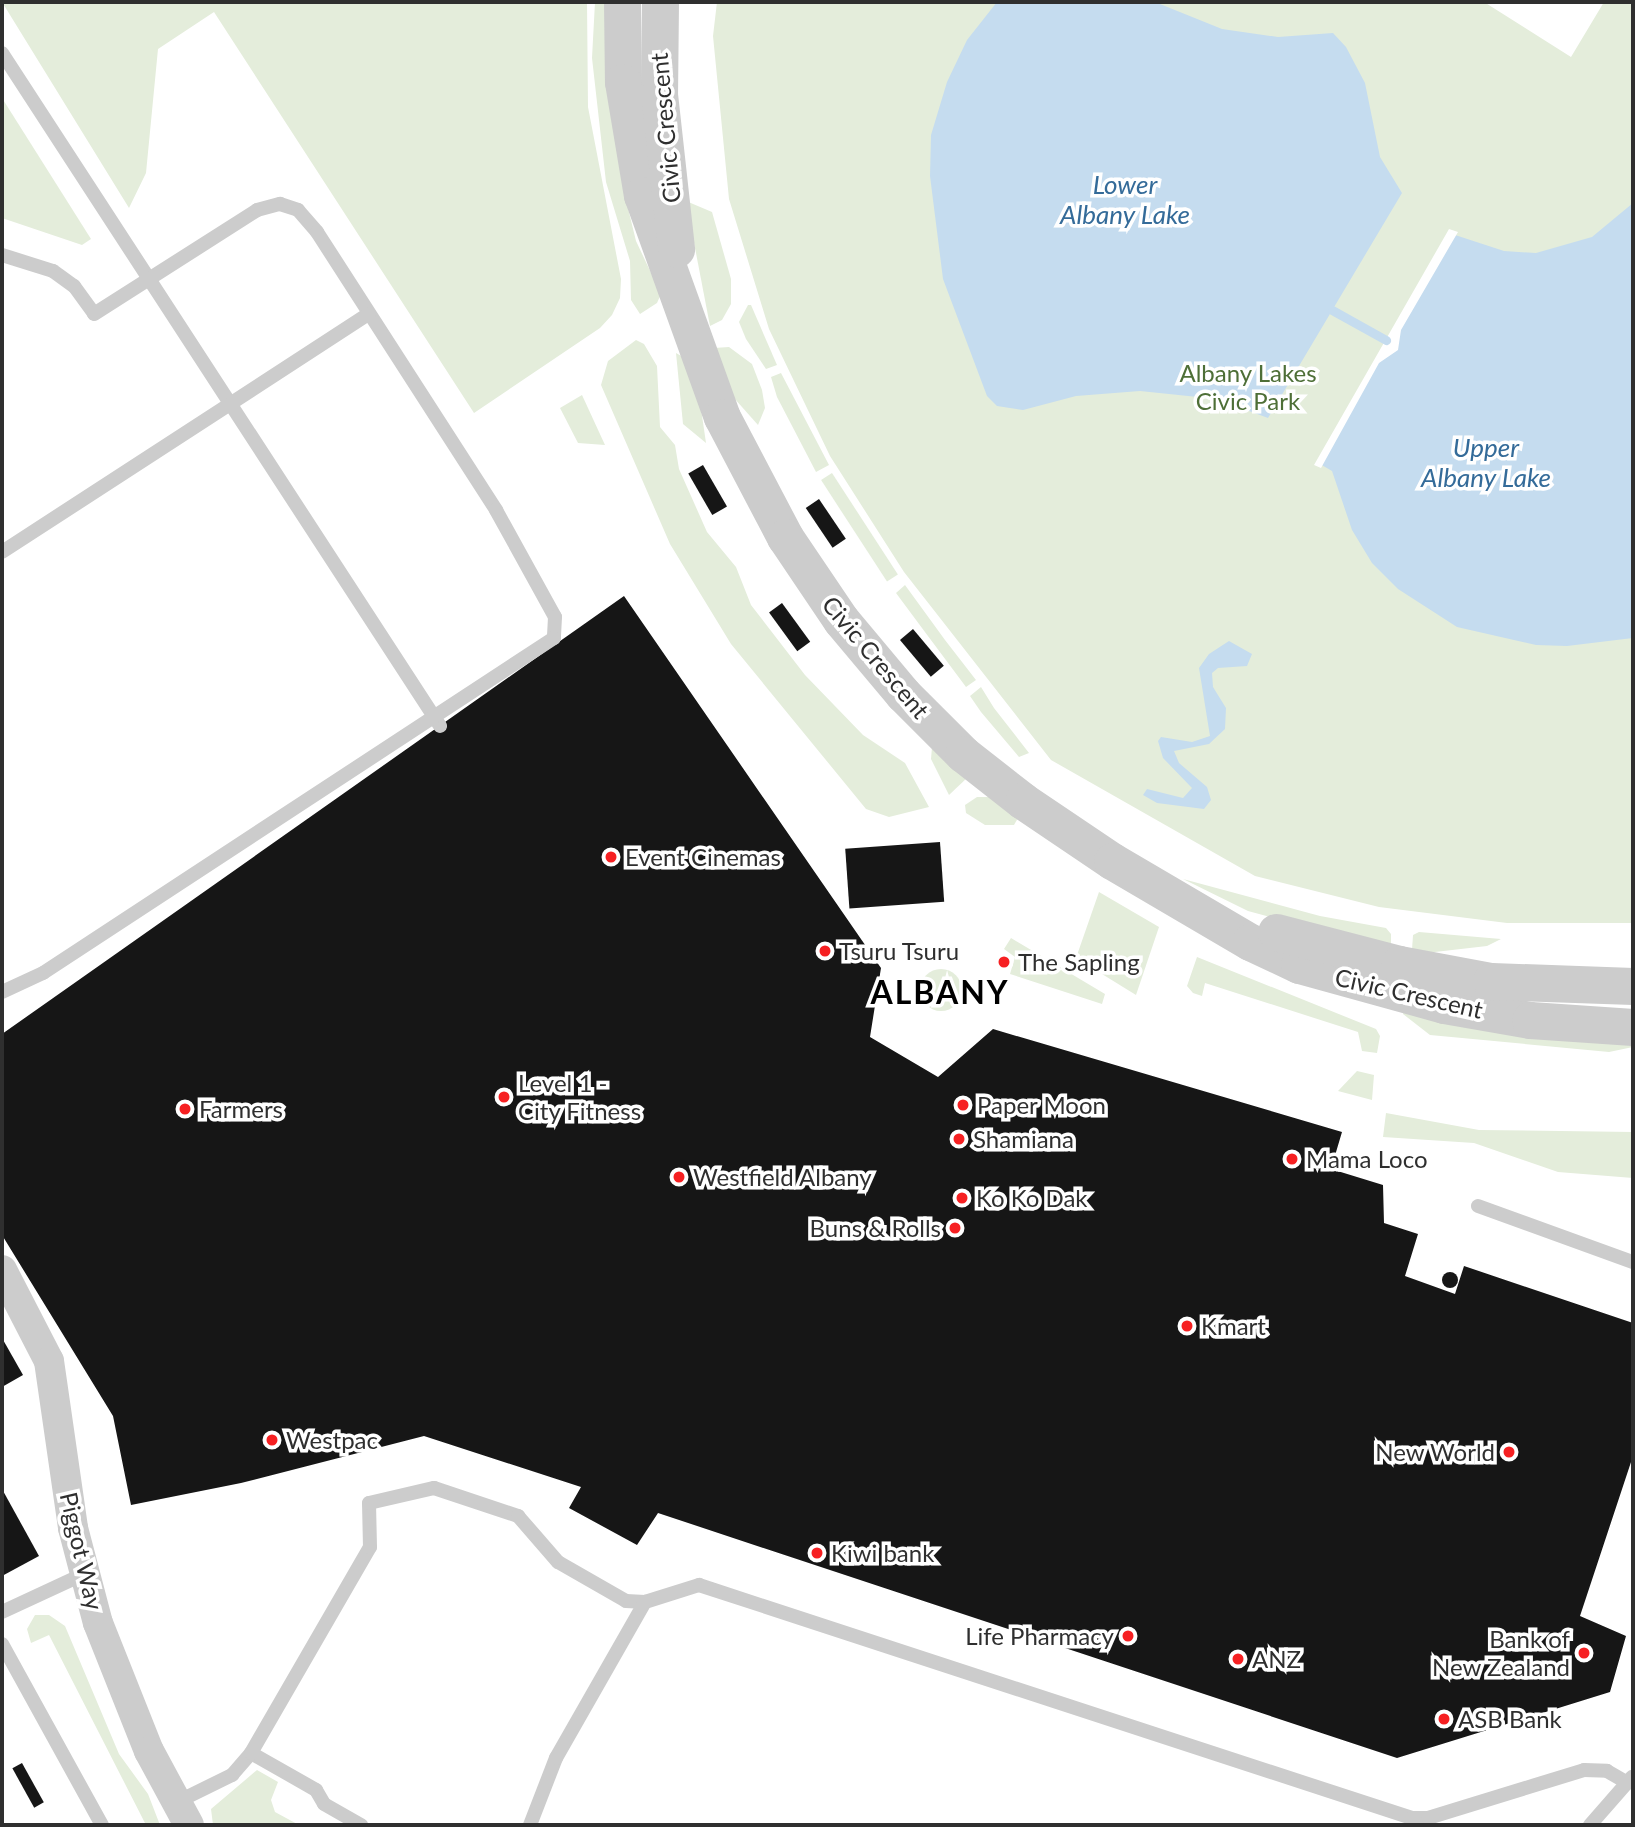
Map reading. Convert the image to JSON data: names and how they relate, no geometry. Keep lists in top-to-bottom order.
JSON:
{
  "streets": {
    "street": ["Civic Crescent", "Piggot Way"]
  },
  "districts": ["ALBANY"],
  "water": ["Lower Albany Lake", "Upper Albany Lake"],
  "parks": ["Albany Lakes Civic Park"],
  "places": [
    "Event Cinemas",
    "Tsuru Tsuru",
    "The Sapling",
    "Level 1 - City Fitness",
    "Paper Moon",
    "Farmers",
    "Shamiana",
    "Mama Loco",
    "Westfield Albany",
    "Ko Ko Dak",
    "Buns & Rolls",
    "Kmart",
    "Westpac",
    "New World",
    "Kiwi bank",
    "Life Pharmacy",
    "Bank of New Zealand",
    "ANZ",
    "ASB Bank"
  ]
}
